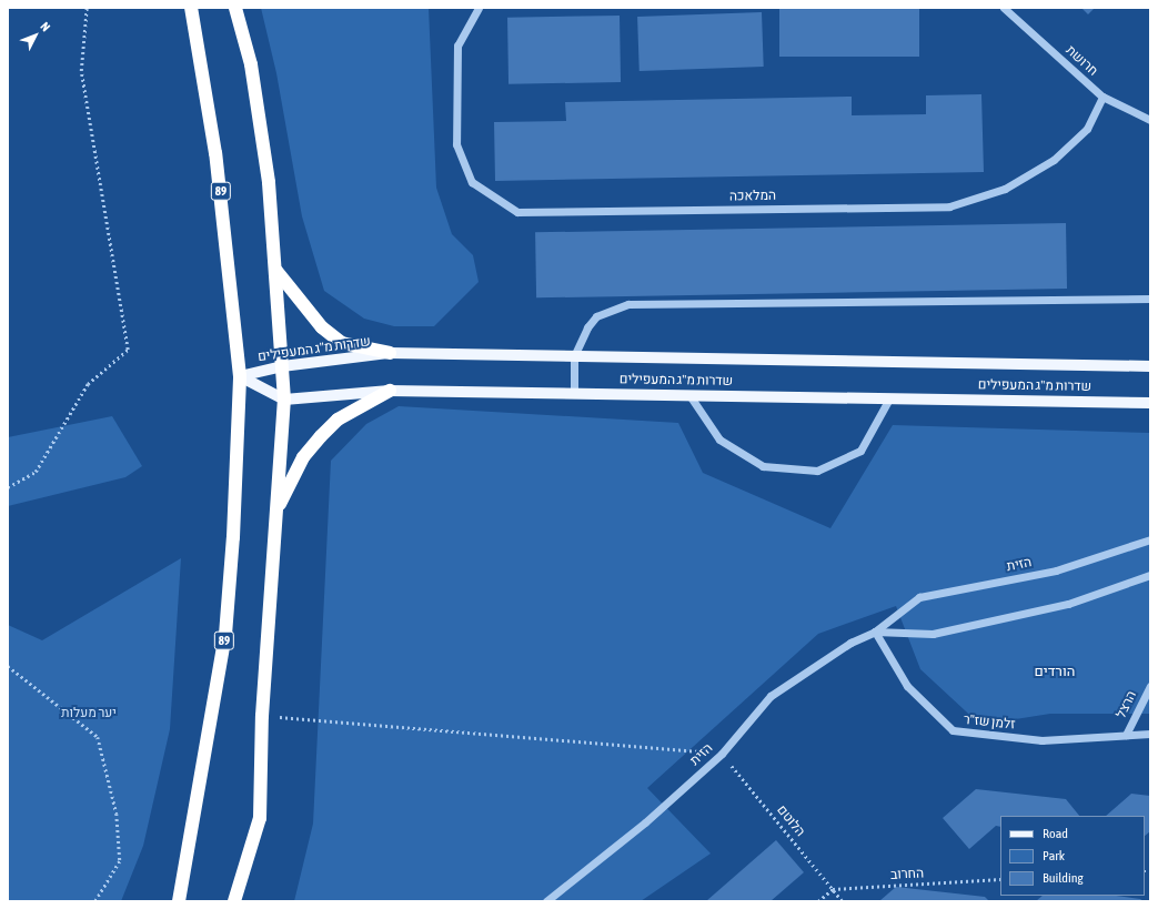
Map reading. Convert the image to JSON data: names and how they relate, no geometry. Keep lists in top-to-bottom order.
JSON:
{
  "streets": {
    "highway": ["89"],
    "main road": ["שדרות מ\"ג המעפילים"],
    "street": [
      "חרושת",
      "המלאכה",
      "הזית",
      "הרצל",
      "זלמן שז\"ר"
    ],
    "path": ["הלוטם", "החרוב"]
  },
  "crossings": [
    ["חרושת", "המלאכה"],
    ["89", "שדרות מ\"ג המעפילים"],
    ["הזית", "זלמן שז\"ר"],
    ["הזית", "הלוטם"],
    ["הרצל", "זלמן שז\"ר"],
    ["הלוטם", "החרוב"]
  ],
  "districts": ["הורדים"],
  "parks": ["יער מעלות"],
  "legend": ["Road", "Park", "Building"],
  "north": "top right"
}
